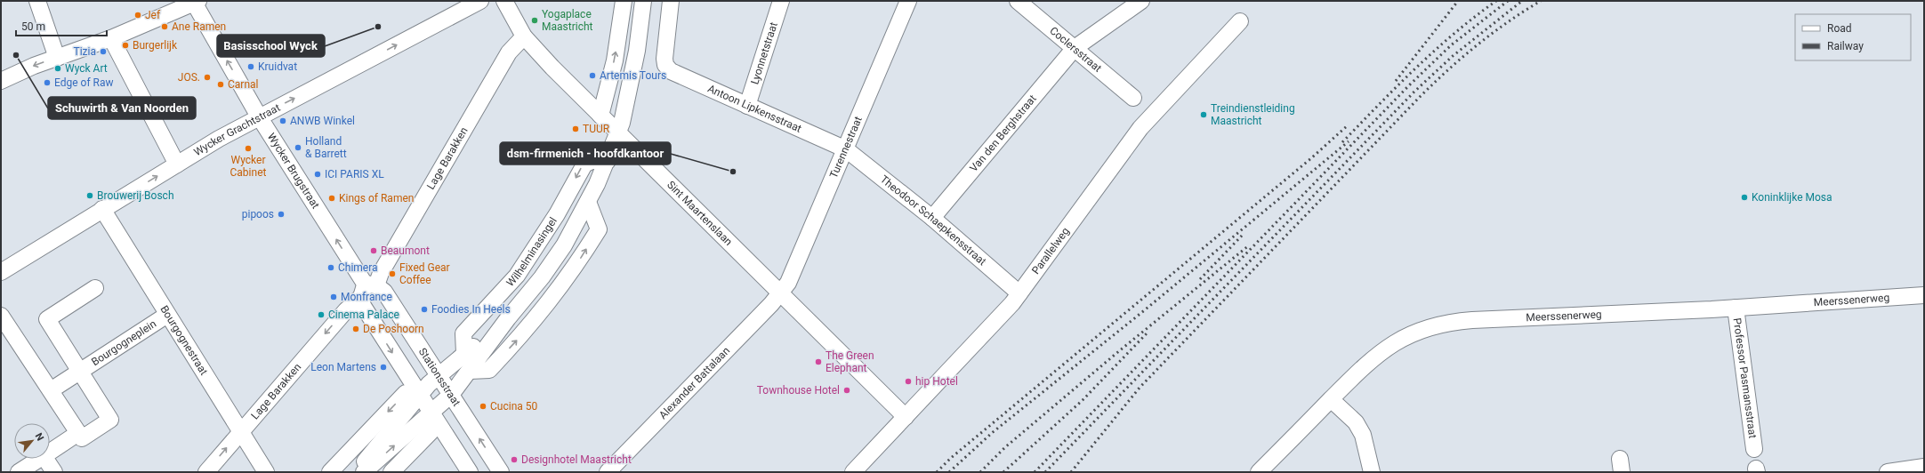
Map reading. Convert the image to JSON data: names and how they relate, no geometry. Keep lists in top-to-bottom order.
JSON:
{
  "streets": {
    "street": [
      "Coclersstraat",
      "Lyonnetstraat",
      "Antoon Lipkensstraat",
      "Wycker Grachtstraat",
      "Van den Berghstraat",
      "Turennestraat",
      "Lage Barakken",
      "Wycker Brugstraat",
      "Sint Maartenslaan",
      "Theodoor Schaepkensstraat",
      "Parallelweg",
      "Wilhelminasingel",
      "Meerssenerweg",
      "Bourgognestraat",
      "Bourgogneplein",
      "Stationsstraat",
      "Professor Pasmansstraat",
      "Alexander Battalaan"
    ]
  },
  "crossings": [
    ["Coclersstraat", "Van den Berghstraat"],
    ["Lyonnetstraat", "Antoon Lipkensstraat"],
    ["Antoon Lipkensstraat", "Turennestraat"],
    ["Antoon Lipkensstraat", "Theodoor Schaepkensstraat"],
    ["Wycker Grachtstraat", "Wycker Brugstraat"],
    ["Wycker Grachtstraat", "Bourgognestraat"],
    ["Van den Berghstraat", "Theodoor Schaepkensstraat"],
    ["Turennestraat", "Sint Maartenslaan"],
    ["Turennestraat", "Theodoor Schaepkensstraat"],
    ["Turennestraat", "Alexander Battalaan"],
    ["Lage Barakken", "Wycker Brugstraat"],
    ["Lage Barakken", "Sint Maartenslaan"],
    ["Lage Barakken", "Bourgognestraat"],
    ["Lage Barakken", "Stationsstraat"],
    ["Wycker Brugstraat", "Stationsstraat"],
    ["Sint Maartenslaan", "Parallelweg"],
    ["Sint Maartenslaan", "Wilhelminasingel"],
    ["Sint Maartenslaan", "Alexander Battalaan"],
    ["Theodoor Schaepkensstraat", "Parallelweg"],
    ["Wilhelminasingel", "Stationsstraat"],
    ["Meerssenerweg", "Professor Pasmansstraat"],
    ["Bourgognestraat", "Bourgogneplein"]
  ],
  "one_way": ["Wycker Grachtstraat"],
  "places": [
    "Jef",
    "Yogaplace Maastricht",
    "Ane Ramen",
    "Basisschool Wyck",
    "Burgerlijk",
    "Tizia",
    "Schuwirth & Van Noorden",
    "Kruidvat",
    "Wyck Art",
    "Artemis Tours",
    "JOS.",
    "Edge of Raw",
    "Carnal",
    "Treindienstleiding Maastricht",
    "ANWB Winkel",
    "TUUR",
    "Holland & Barrett",
    "Wycker Cabinet",
    "dsm-firmenich - hoofdkantoor",
    "ICI PARIS XL",
    "Brouwerij Bosch",
    "Koninklijke Mosa",
    "Kings of Ramen",
    "pipoos",
    "Beaumont",
    "Chimera",
    "Fixed Gear Coffee",
    "Monfrance",
    "Foodies In Heels",
    "Cinema Palace",
    "De Poshoorn",
    "The Green Elephant",
    "Leon Martens",
    "hip Hotel",
    "Townhouse Hotel",
    "Cucina 50",
    "Designhotel Maastricht"
  ],
  "legend": ["Road", "Railway"],
  "scale_bar": "50 m",
  "north": "top right"
}
